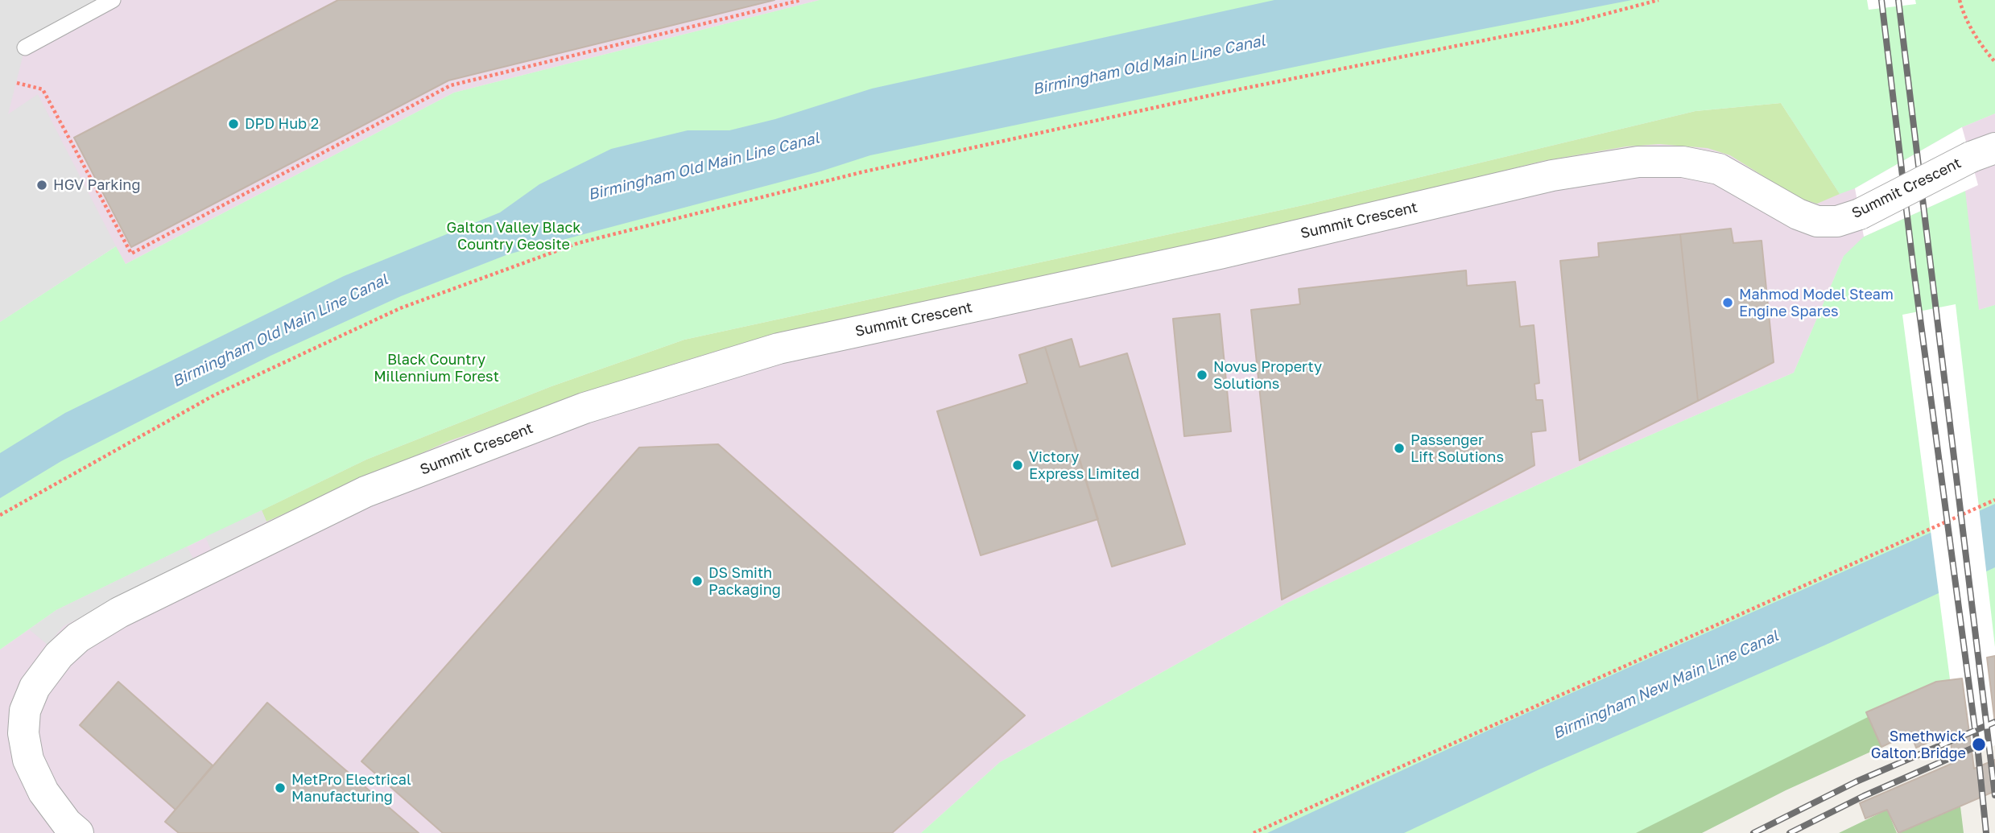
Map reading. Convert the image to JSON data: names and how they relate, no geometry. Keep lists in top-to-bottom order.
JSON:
{
  "streets": {
    "street": ["Summit Crescent"]
  },
  "water": ["Birmingham Old Main Line Canal", "Birmingham New Main Line Canal"],
  "parks": ["Galton Valley Black Country Geosite", "Black Country Millennium Forest"],
  "places": [
    "DPD Hub 2",
    "HGV Parking",
    "Mahmod Model Steam Engine Spares",
    "Novus Property Solutions",
    "Passenger Lift Solutions",
    "Victory Express Limited",
    "DS Smith Packaging",
    "Smethwick Galton Bridge",
    "MetPro Electrical Manufacturing"
  ]
}
